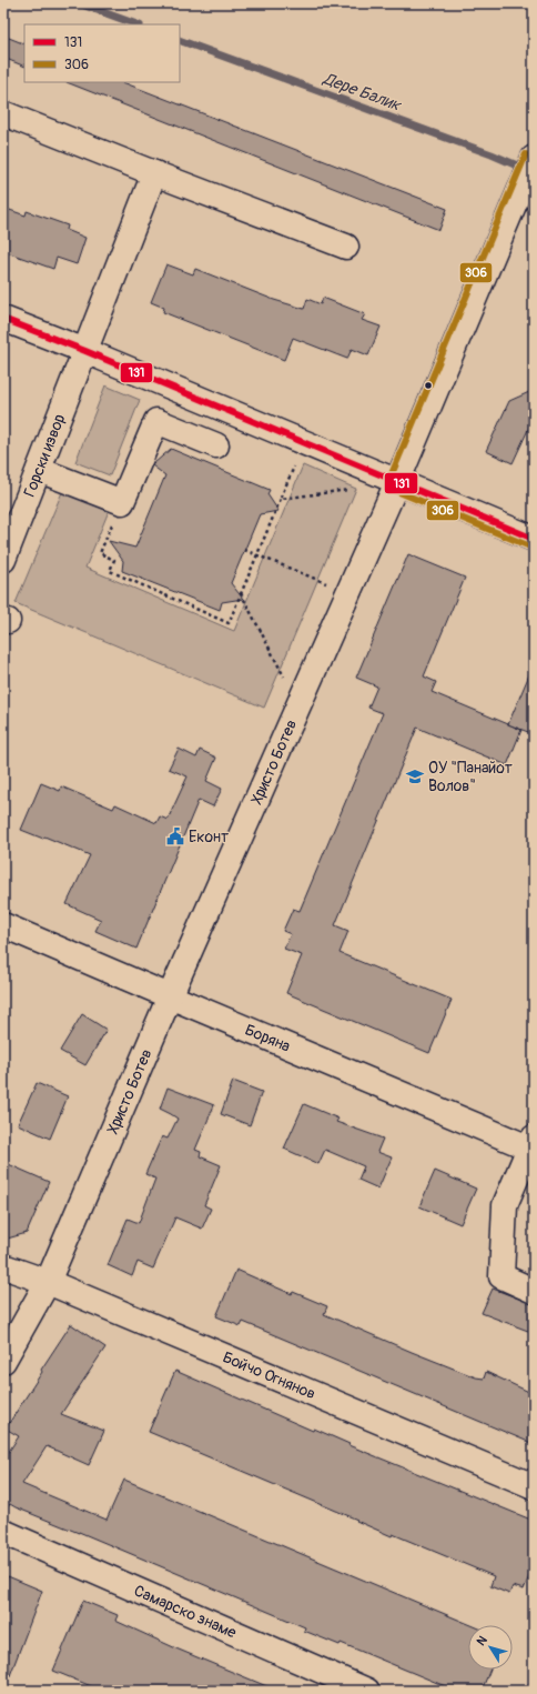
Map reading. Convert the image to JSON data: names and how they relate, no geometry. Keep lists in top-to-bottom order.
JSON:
{
  "streets": {
    "street": [
      "Горски извор",
      "Христо Ботев",
      "Боряна",
      "Бойчо Огнянов",
      "Самарско знаме"
    ]
  },
  "crossings": [
    ["Христо Ботев", "Боряна"],
    ["Христо Ботев", "Бойчо Огнянов"]
  ],
  "water": ["Дере Балик"],
  "places": {
    "school or university": ["ОУ \"Панайот Волов\""],
    "public building": ["Еконт"]
  },
  "lines": ["transit line 306", "transit line 131"],
  "legend": ["131", "306"],
  "north": "top left"
}
